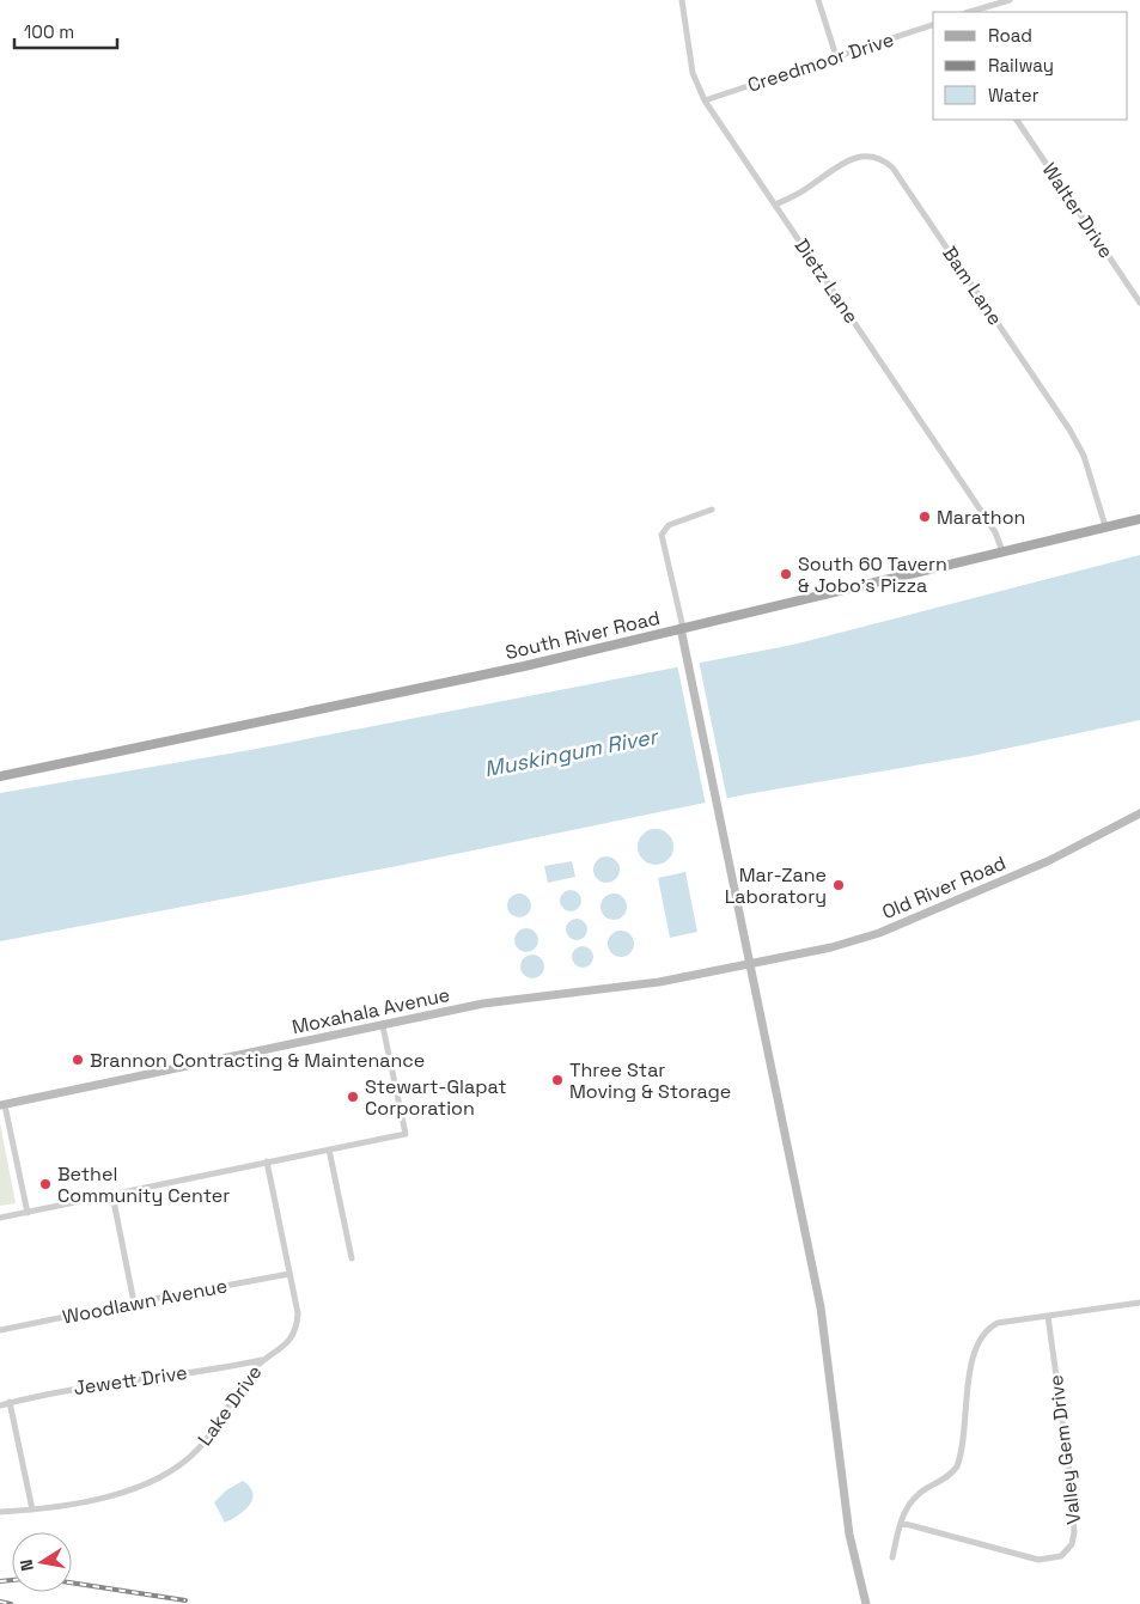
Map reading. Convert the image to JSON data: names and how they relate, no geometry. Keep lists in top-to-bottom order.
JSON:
{
  "streets": {
    "main road": ["South River Road", "Old River Road", "Moxahala Avenue"],
    "street": [
      "Creedmoor Drive",
      "Walter Drive",
      "Dietz Lane",
      "Bam Lane",
      "Woodlawn Avenue",
      "Jewett Drive",
      "Lake Drive",
      "Valley Gem Drive"
    ]
  },
  "crossings": [
    ["Creedmoor Drive", "Dietz Lane"],
    ["Dietz Lane", "Bam Lane"],
    ["Dietz Lane", "South River Road"],
    ["Bam Lane", "South River Road"],
    ["Old River Road", "Moxahala Avenue"],
    ["Woodlawn Avenue", "Lake Drive"],
    ["Jewett Drive", "Lake Drive"]
  ],
  "water": ["Muskingum River"],
  "places": [
    "Marathon",
    "South 60 Tavern & Jobo's Pizza",
    "Mar-Zane Laboratory",
    "Brannon Contracting & Maintenance",
    "Three Star Moving & Storage",
    "Stewart-Glapat Corporation",
    "Bethel Community Center"
  ],
  "legend": ["Road", "Railway", "Water"],
  "scale_bar": "100 m",
  "north": "left"
}
